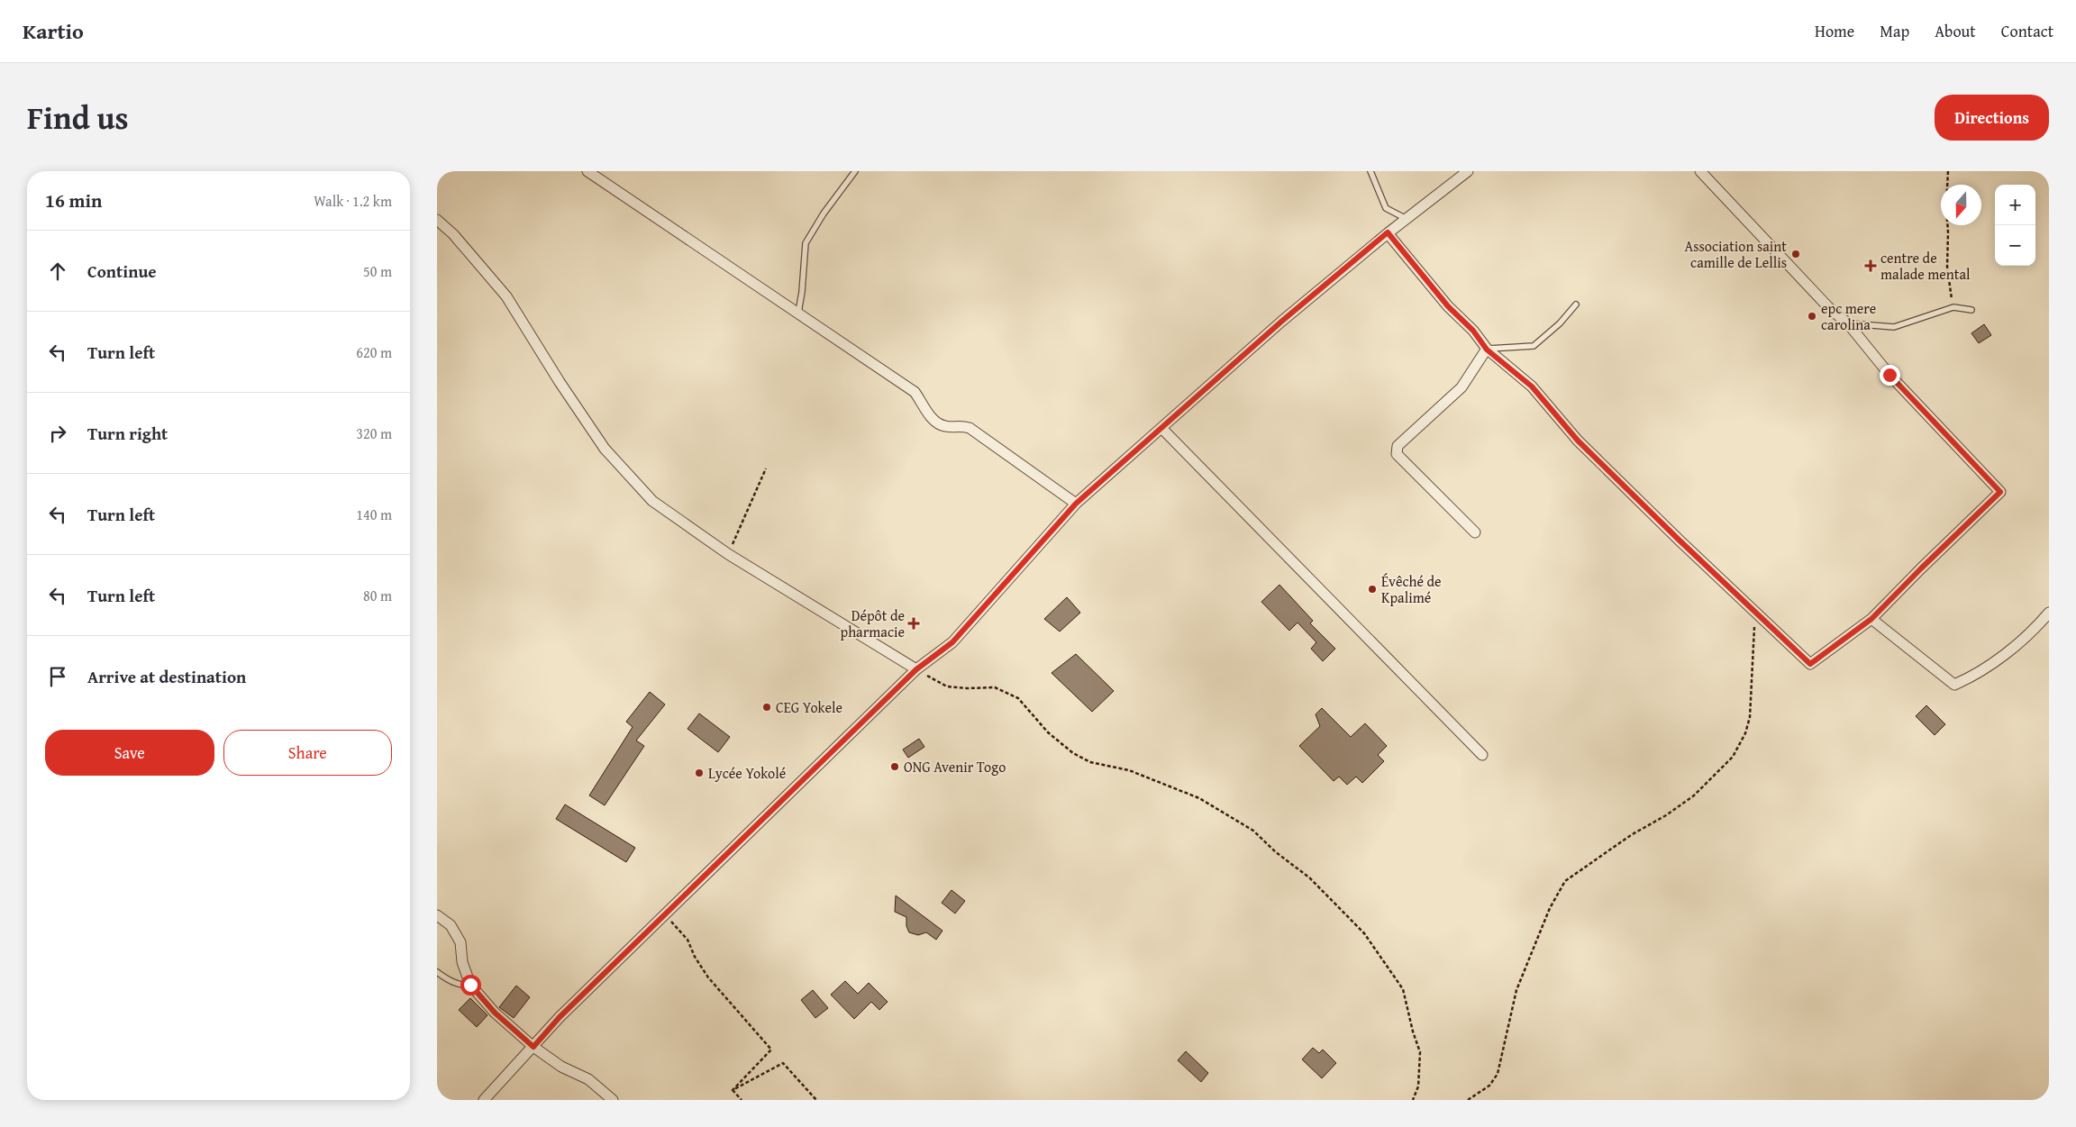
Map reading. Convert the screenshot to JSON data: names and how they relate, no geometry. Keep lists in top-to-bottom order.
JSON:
{
  "places": {
    "other": [
      "Association saint camille de Lellis",
      "epc mere carolina",
      "Évêché de Kpalimé",
      "CEG Yokele",
      "ONG Avenir Togo",
      "Lycée Yokolé"
    ],
    "health": ["centre de malade mental", "Dépôt de pharmacie"]
  },
  "north": "bottom",
  "page": {
    "header": "Kartio",
    "nav": [
      "Home",
      "Map",
      "About",
      "Contact"
    ],
    "title": "Find us",
    "buttons": [
      "Directions",
      ["Save", "Share"]
    ],
    "heading": ["16 min", "Walk · 1.2 km"],
    "map_buttons": ["+", "−"],
    "list": [
      ["Continue", "50 m"],
      ["Turn left", "620 m"],
      ["Turn right", "320 m"],
      ["Turn left", "140 m"],
      ["Turn left", "80 m"],
      "Arrive at destination"
    ]
  }
}
